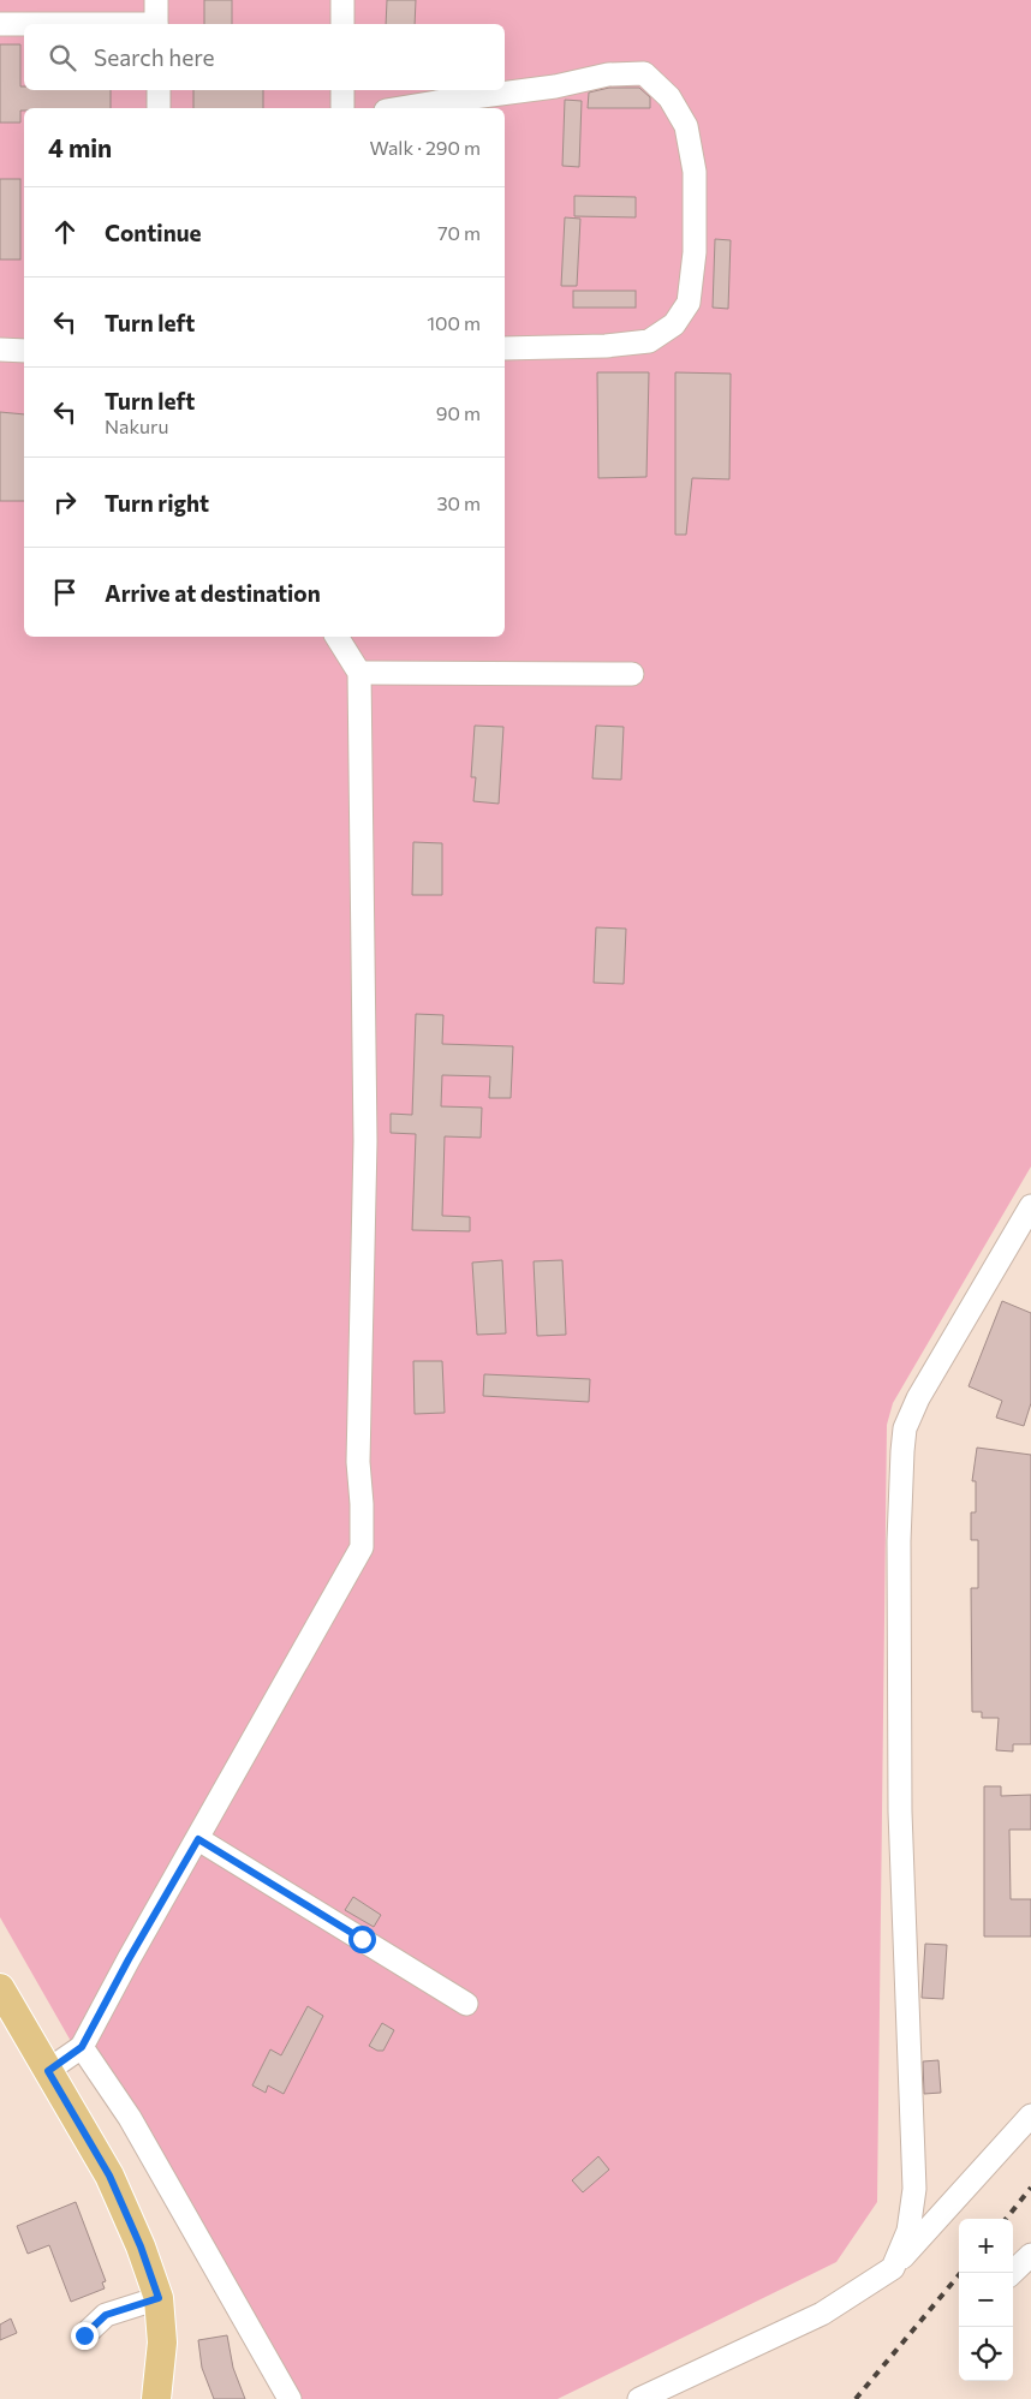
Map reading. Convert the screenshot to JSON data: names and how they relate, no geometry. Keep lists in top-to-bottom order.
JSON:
{
  "page": {
    "search": "Search here",
    "heading": ["4 min", "Walk · 290 m"],
    "list": [
      ["Continue", "70 m"],
      ["Turn left", "100 m"],
      ["Turn left", "Nakuru", "90 m"],
      ["Turn right", "30 m"],
      "Arrive at destination"
    ],
    "map_buttons": ["+", "−"]
  }
}
